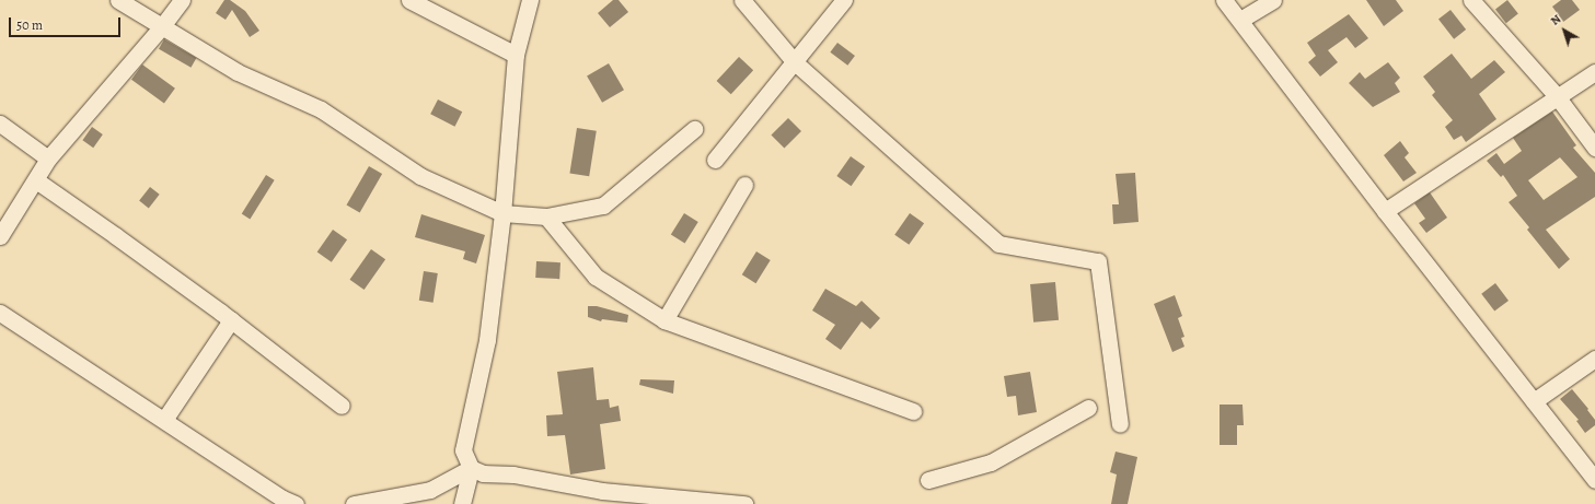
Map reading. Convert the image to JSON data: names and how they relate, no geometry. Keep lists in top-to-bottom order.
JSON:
{
  "scale_bar": "50 m",
  "north": "top left"
}
